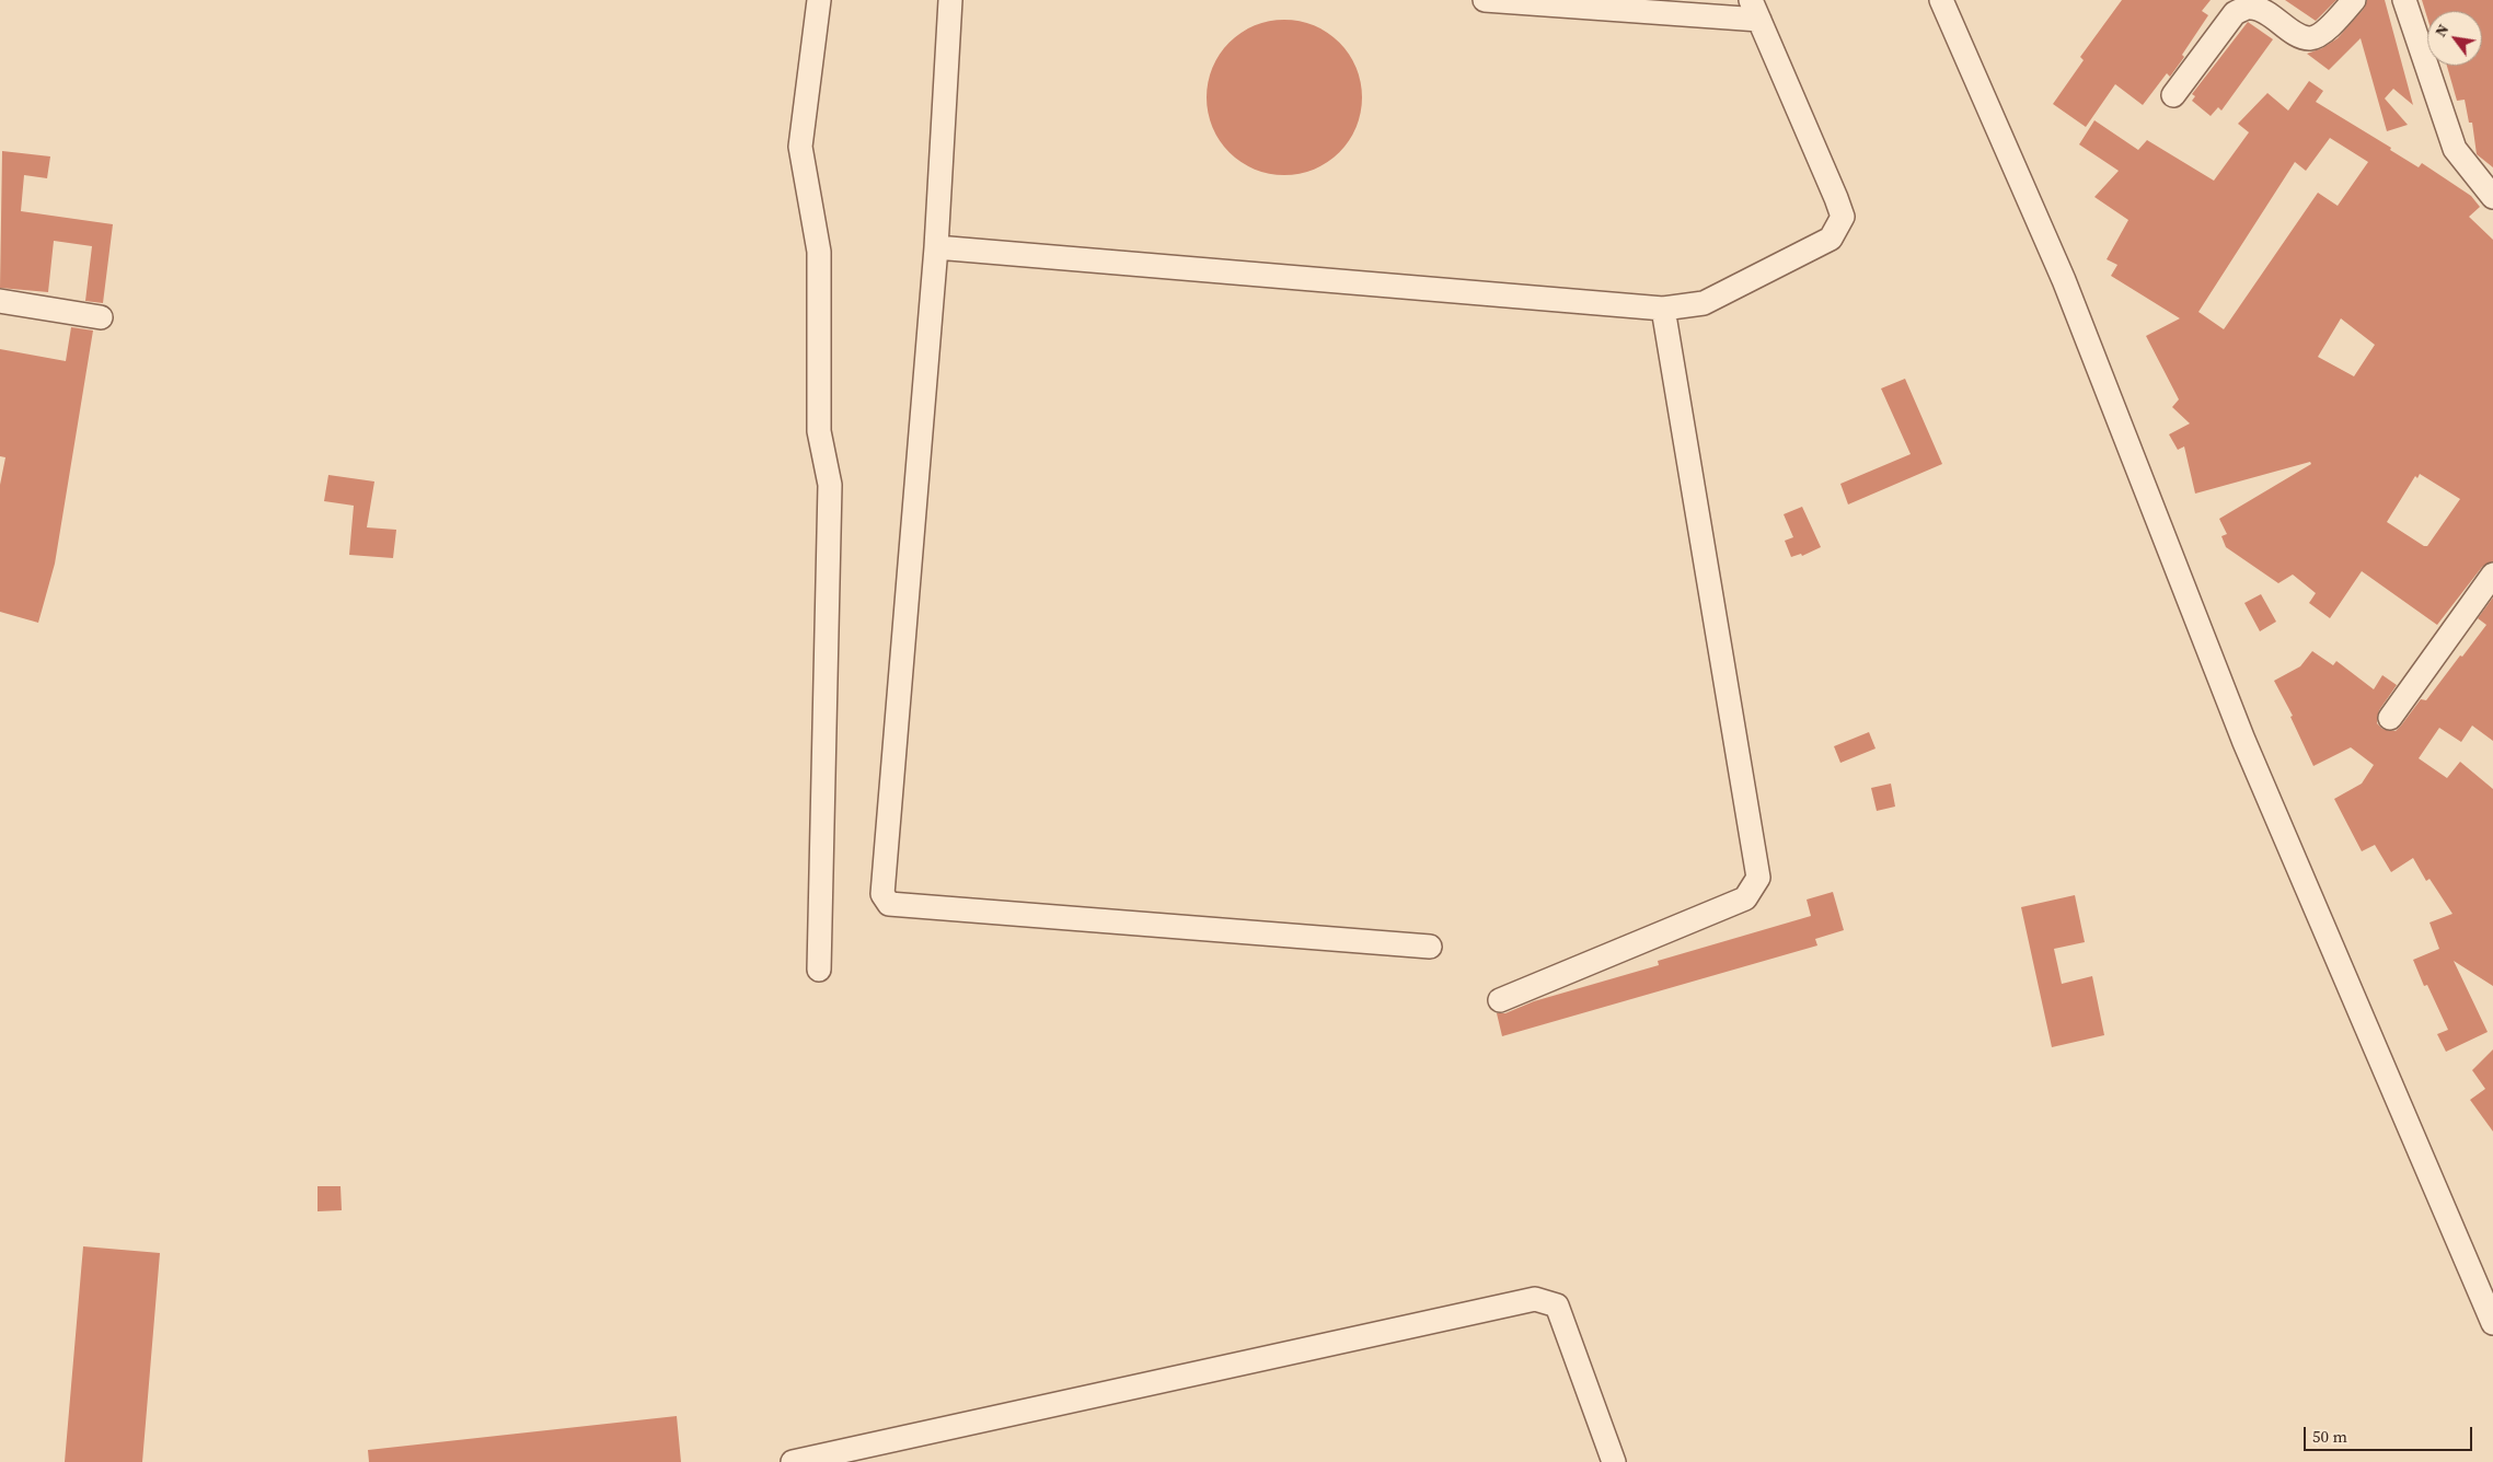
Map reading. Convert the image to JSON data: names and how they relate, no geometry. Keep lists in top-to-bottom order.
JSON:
{
  "scale_bar": "50 m",
  "north": "top left"
}
